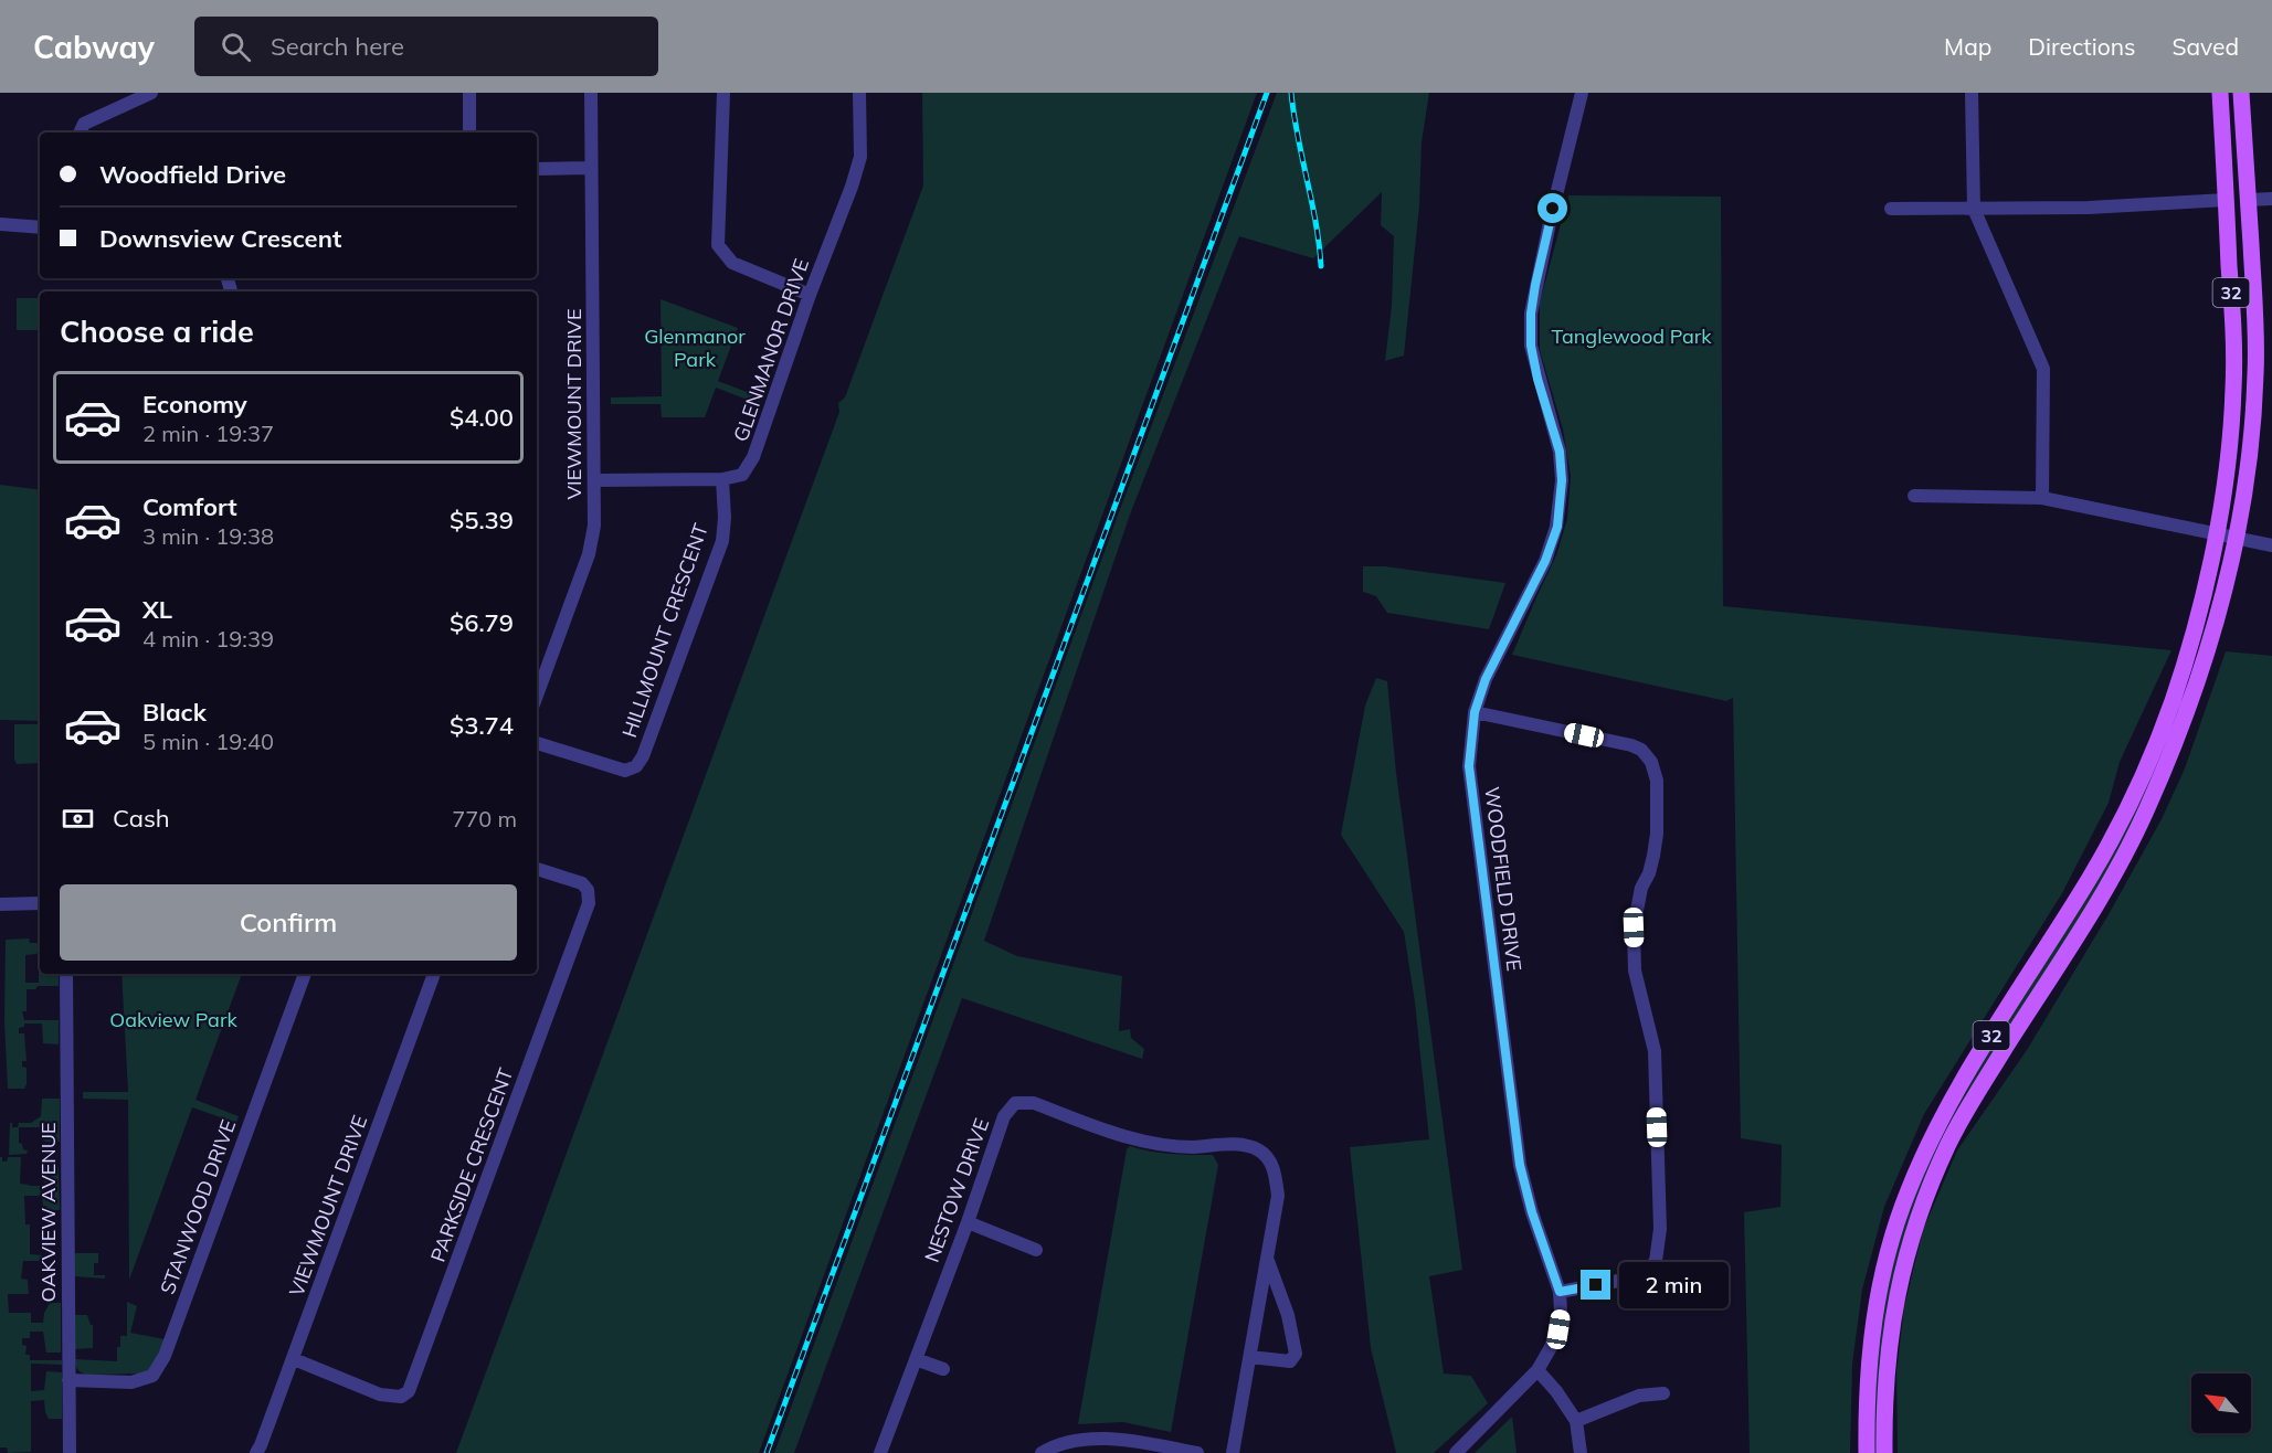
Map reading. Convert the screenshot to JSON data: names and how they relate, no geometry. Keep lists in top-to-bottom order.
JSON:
{
  "streets": {
    "main road": ["32"],
    "street": [
      "GLENMANOR DRIVE",
      "VIEWMOUNT DRIVE",
      "HILLMOUNT CRESCENT",
      "WOODFIELD DRIVE",
      "PARKSIDE CRESCENT",
      "NESTOW DRIVE",
      "STANWOOD DRIVE",
      "OAKVIEW AVENUE"
    ]
  },
  "crossings": [
    ["GLENMANOR DRIVE", "VIEWMOUNT DRIVE"],
    ["GLENMANOR DRIVE", "HILLMOUNT CRESCENT"],
    ["VIEWMOUNT DRIVE", "PARKSIDE CRESCENT"],
    ["STANWOOD DRIVE", "OAKVIEW AVENUE"]
  ],
  "parks": ["Glenmanor Park", "Tanglewood Park", "Oakview Park"],
  "north": "top left",
  "page": {
    "header": "Cabway",
    "search": "Search here",
    "nav": ["Map", "Directions", "Saved"],
    "banner": ["Woodfield Drive", "Downsview Crescent"],
    "heading": "Choose a ride",
    "list": [
      {
        "name": "Economy",
        "note": "2 min · 19:37",
        "value": "$4.00"
      },
      {
        "name": "Comfort",
        "note": "3 min · 19:38",
        "value": "$5.39"
      },
      {
        "name": "XL",
        "note": "4 min · 19:39",
        "value": "$6.79"
      },
      {
        "name": "Black",
        "note": "5 min · 19:40",
        "value": "$3.74"
      }
    ],
    "pay": ["Cash", "770 m"],
    "buttons": "Confirm",
    "bubble": "2 min"
  }
}
